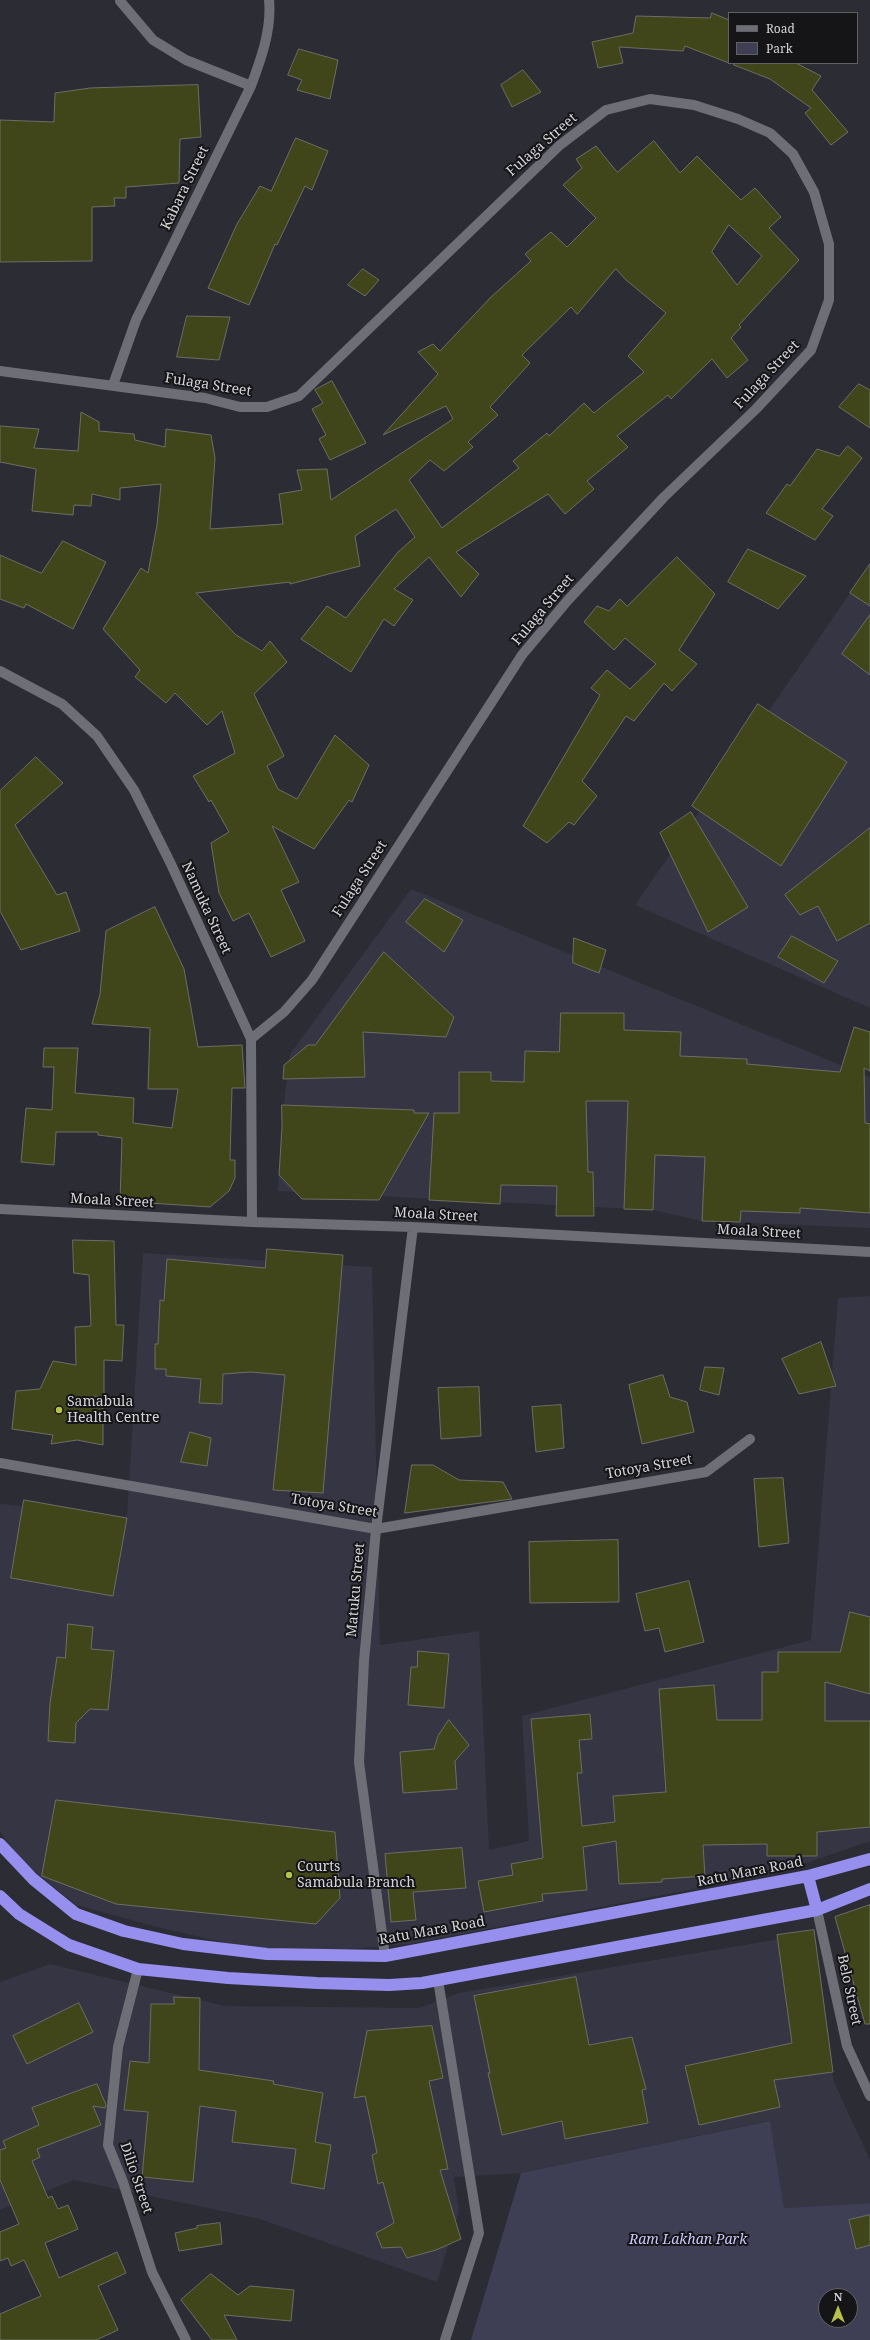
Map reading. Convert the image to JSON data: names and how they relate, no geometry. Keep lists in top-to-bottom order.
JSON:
{
  "streets": {
    "highway": ["Ratu Mara Road"],
    "street": [
      "Fulaga Street",
      "Kabara Street",
      "Namuka Street",
      "Moala Street",
      "Totoya Street",
      "Matuku Street",
      "Belo Street",
      "Dilio Street"
    ]
  },
  "crossings": [
    ["Fulaga Street", "Kabara Street"],
    ["Fulaga Street", "Namuka Street"],
    ["Namuka Street", "Moala Street"],
    ["Moala Street", "Matuku Street"],
    ["Totoya Street", "Matuku Street"],
    ["Matuku Street", "Ratu Mara Road"]
  ],
  "parks": ["Ram Lakhan Park"],
  "places": ["Samabula Health Centre", "Courts Samabula Branch"],
  "legend": ["Road", "Park"],
  "north": "top"
}
